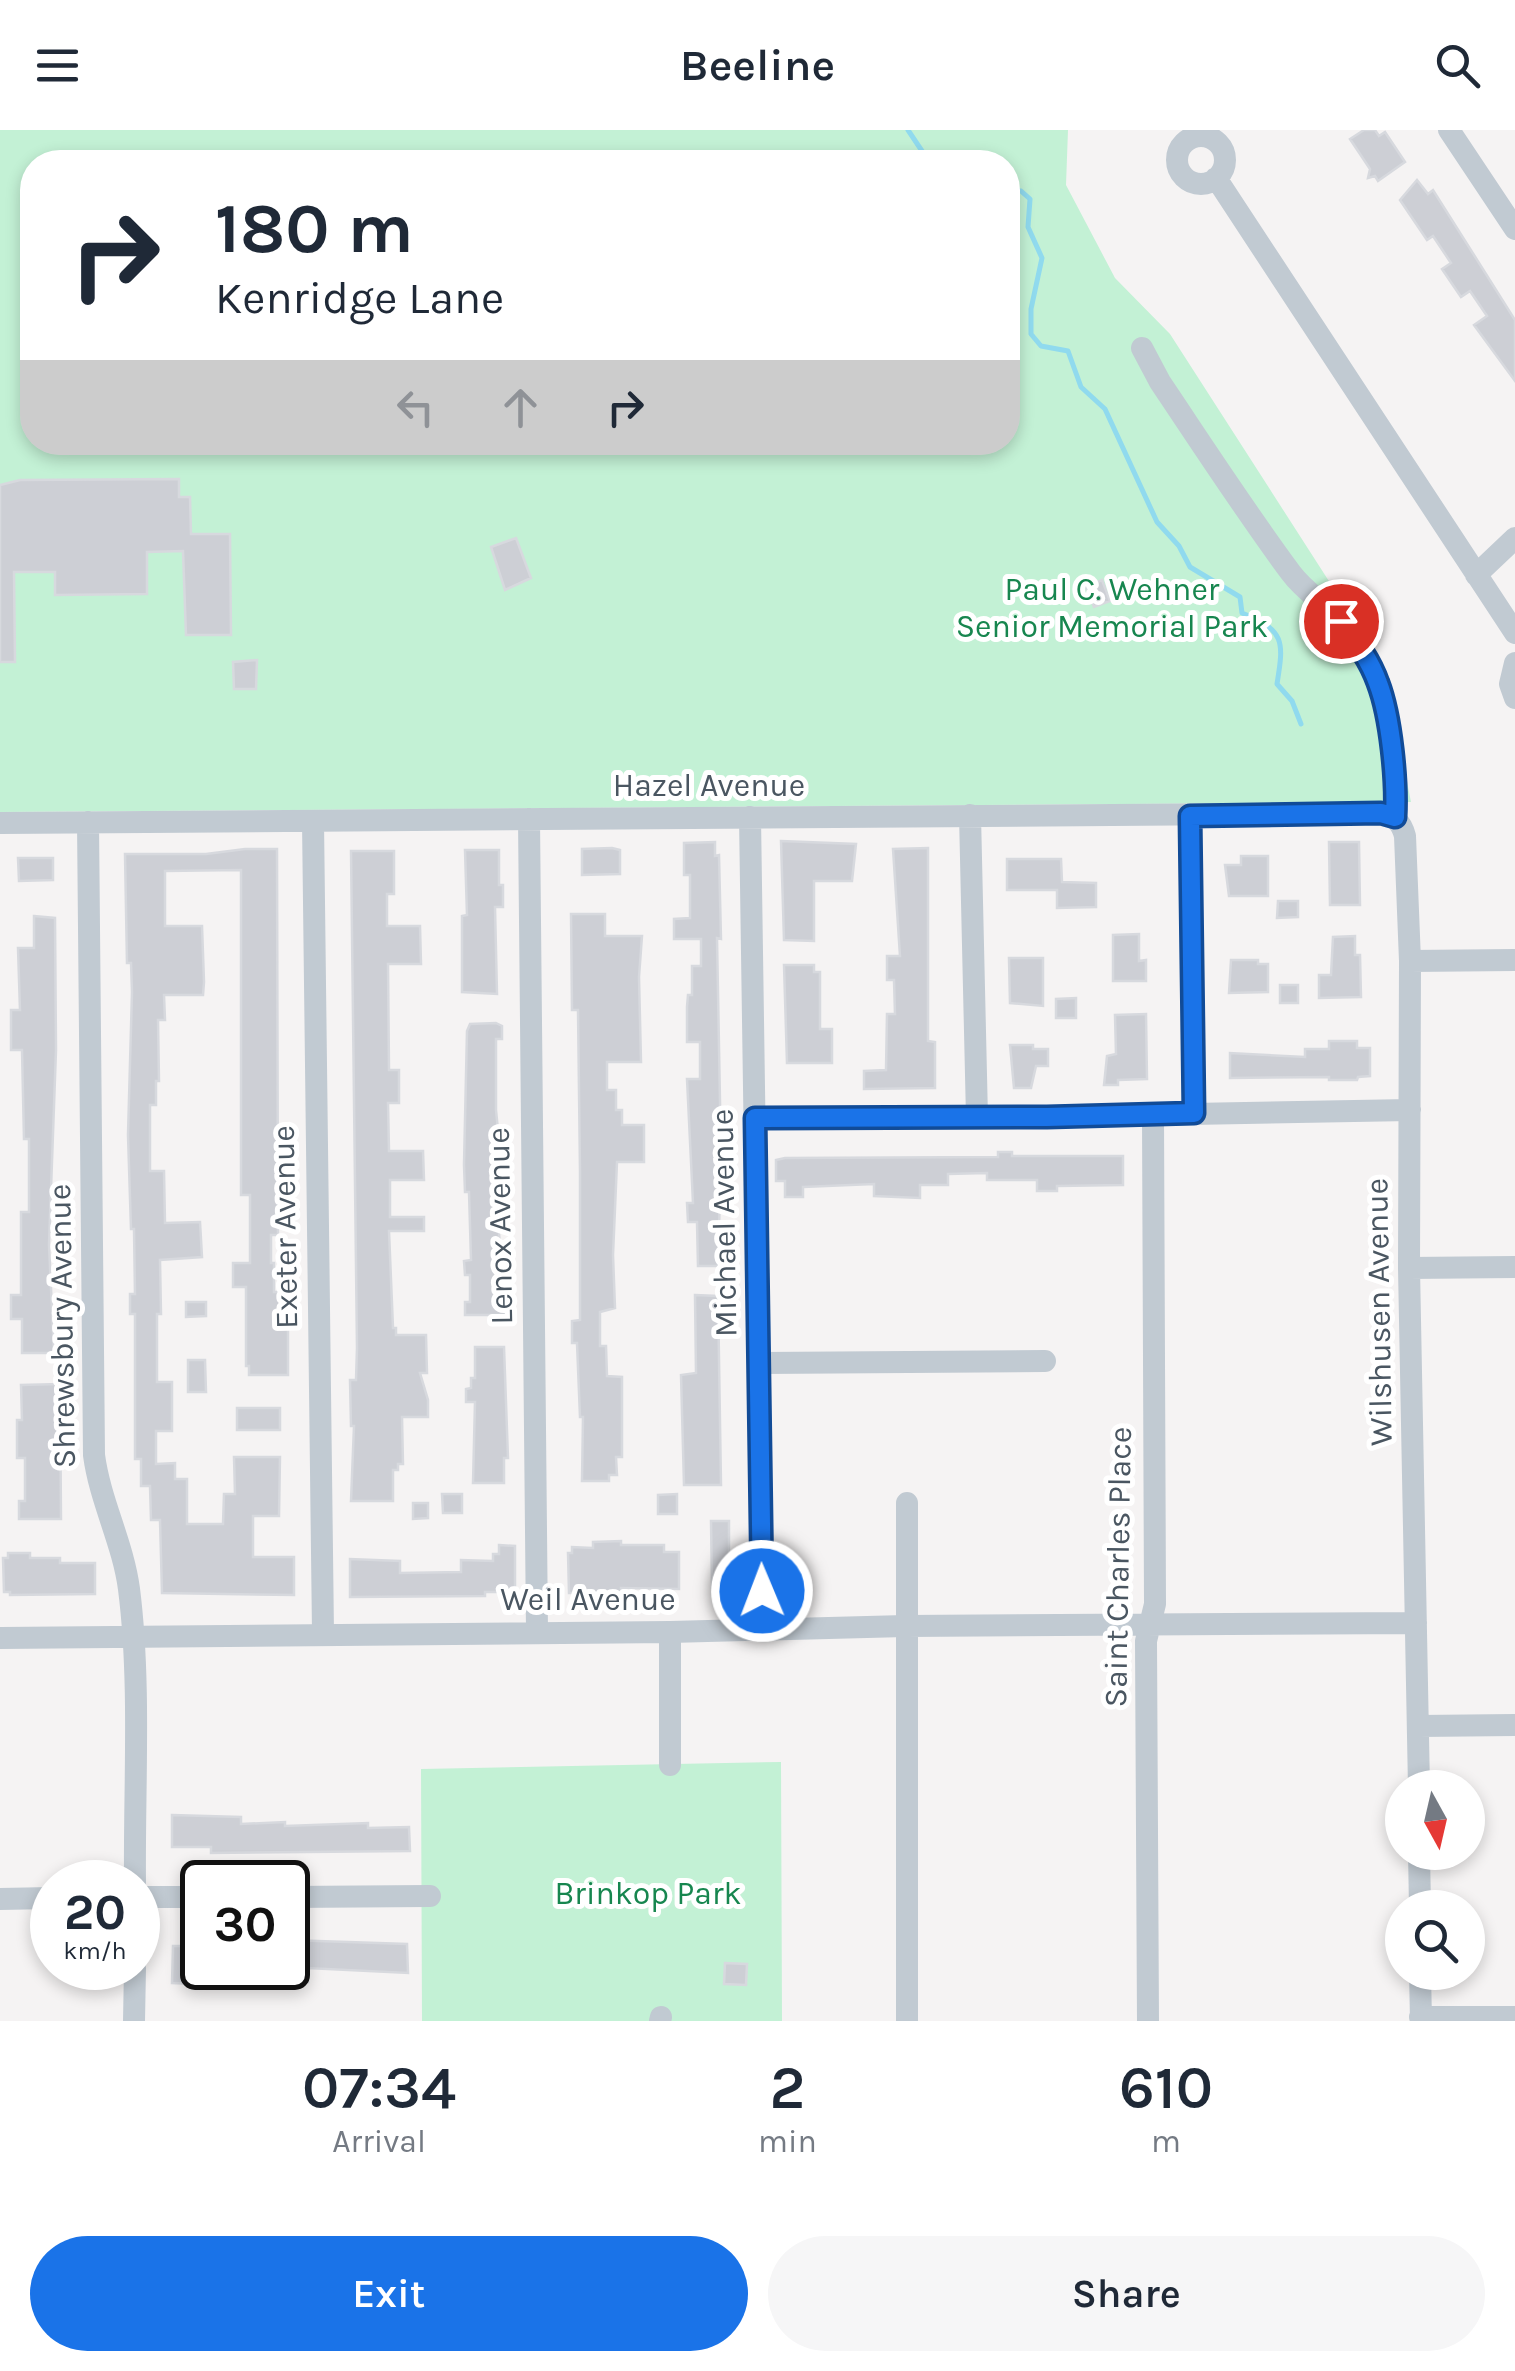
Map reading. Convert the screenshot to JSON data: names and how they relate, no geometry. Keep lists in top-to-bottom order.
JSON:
{
  "streets": {
    "street": [
      "Hazel Avenue",
      "Michael Avenue",
      "Lenox Avenue",
      "Exeter Avenue",
      "Wilshusen Avenue",
      "Shrewsbury Avenue",
      "Saint Charles Place",
      "Weil Avenue"
    ]
  },
  "crossings": [
    ["Hazel Avenue", "Michael Avenue"],
    ["Hazel Avenue", "Lenox Avenue"],
    ["Hazel Avenue", "Exeter Avenue"],
    ["Hazel Avenue", "Wilshusen Avenue"],
    ["Hazel Avenue", "Shrewsbury Avenue"],
    ["Michael Avenue", "Weil Avenue"],
    ["Lenox Avenue", "Weil Avenue"],
    ["Exeter Avenue", "Weil Avenue"],
    ["Wilshusen Avenue", "Weil Avenue"],
    ["Shrewsbury Avenue", "Weil Avenue"],
    ["Saint Charles Place", "Weil Avenue"]
  ],
  "parks": ["Paul C. Wehner Senior Memorial Park", "Brinkop Park"],
  "north": "bottom",
  "page": {
    "header": "Beeline",
    "turn": ["180 m", "Kenridge Lane"],
    "speed": "20 km/h",
    "limit": "30",
    "eta": [
      "07:34",
      "Arrival",
      "2",
      "min",
      "610",
      "m"
    ],
    "buttons": ["Exit", "Share"]
  }
}
